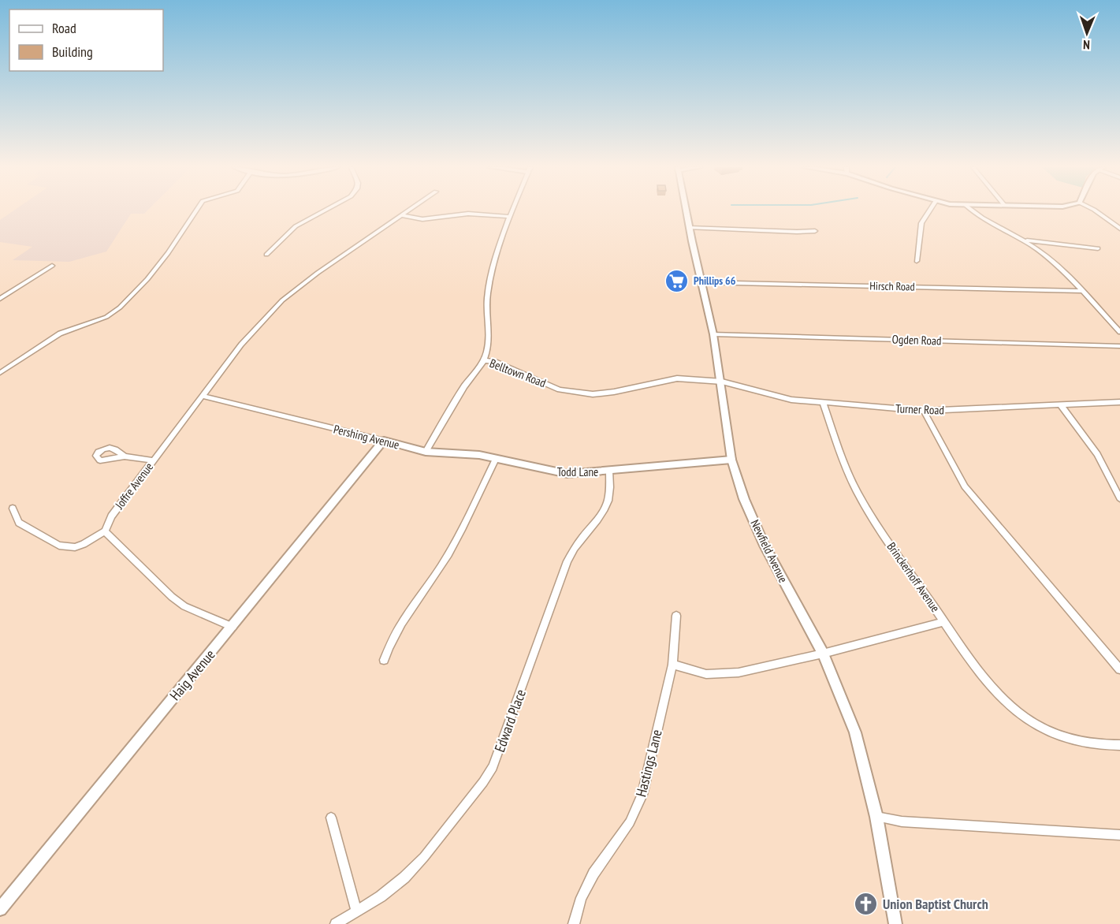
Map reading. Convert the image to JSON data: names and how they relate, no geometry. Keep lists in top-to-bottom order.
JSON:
{
  "streets": {
    "street": [
      "Hirsch Road",
      "Ogden Road",
      "Belltown Road",
      "Turner Road",
      "Pershing Avenue",
      "Todd Lane",
      "Joffre Avenue",
      "Newfield Avenue",
      "Brinckerhoff Avenue",
      "Haig Avenue",
      "Edward Place",
      "Hastings Lane"
    ]
  },
  "crossings": [
    ["Hirsch Road", "Newfield Avenue"],
    ["Ogden Road", "Newfield Avenue"],
    ["Belltown Road", "Turner Road"],
    ["Belltown Road", "Newfield Avenue"],
    ["Turner Road", "Newfield Avenue"],
    ["Turner Road", "Brinckerhoff Avenue"],
    ["Pershing Avenue", "Todd Lane"],
    ["Pershing Avenue", "Joffre Avenue"],
    ["Pershing Avenue", "Haig Avenue"],
    ["Todd Lane", "Newfield Avenue"],
    ["Todd Lane", "Edward Place"]
  ],
  "places": {
    "supermarket": ["Phillips 66"],
    "church": ["Union Baptist Church"]
  },
  "legend": ["Road", "Building"],
  "north": "bottom"
}
